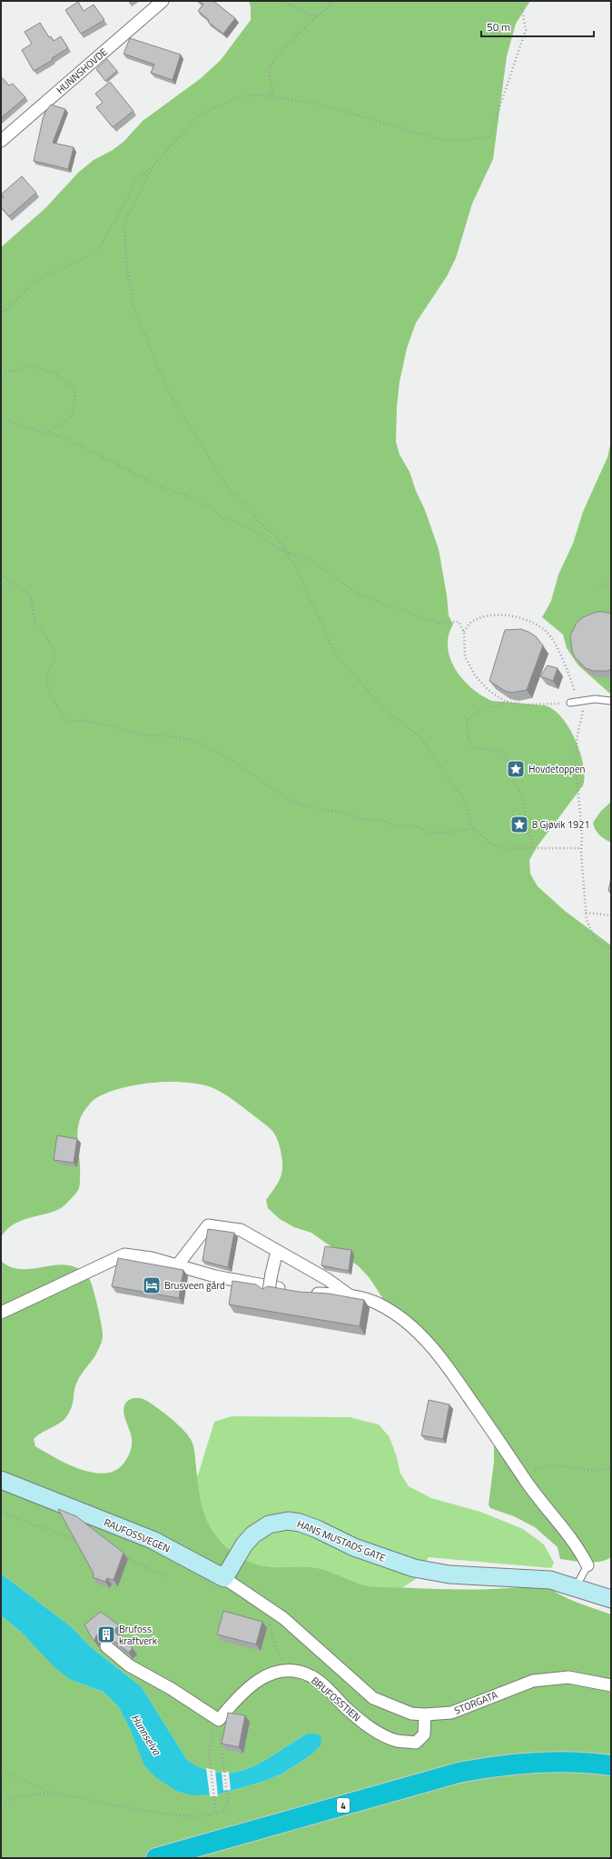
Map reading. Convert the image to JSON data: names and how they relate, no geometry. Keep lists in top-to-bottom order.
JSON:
{
  "streets": {
    "highway": ["4"],
    "main road": ["RAUFOSSVEGEN", "HANS MUSTADS GATE"],
    "street": ["HUNNSHOVDE", "BRUFOSSTIEN", "STORGATA"]
  },
  "crossings": [
    ["RAUFOSSVEGEN", "HANS MUSTADS GATE"],
    ["RAUFOSSVEGEN", "STORGATA"],
    ["BRUFOSSTIEN", "STORGATA"]
  ],
  "water": ["Hunnselva"],
  "places": {
    "place": ["Hovdetoppen", "8 Gjøvik 1921"],
    "hotel": ["Brusveen gård"],
    "building": ["Brufoss kraftverk"]
  },
  "scale_bar": "50 m"
}
